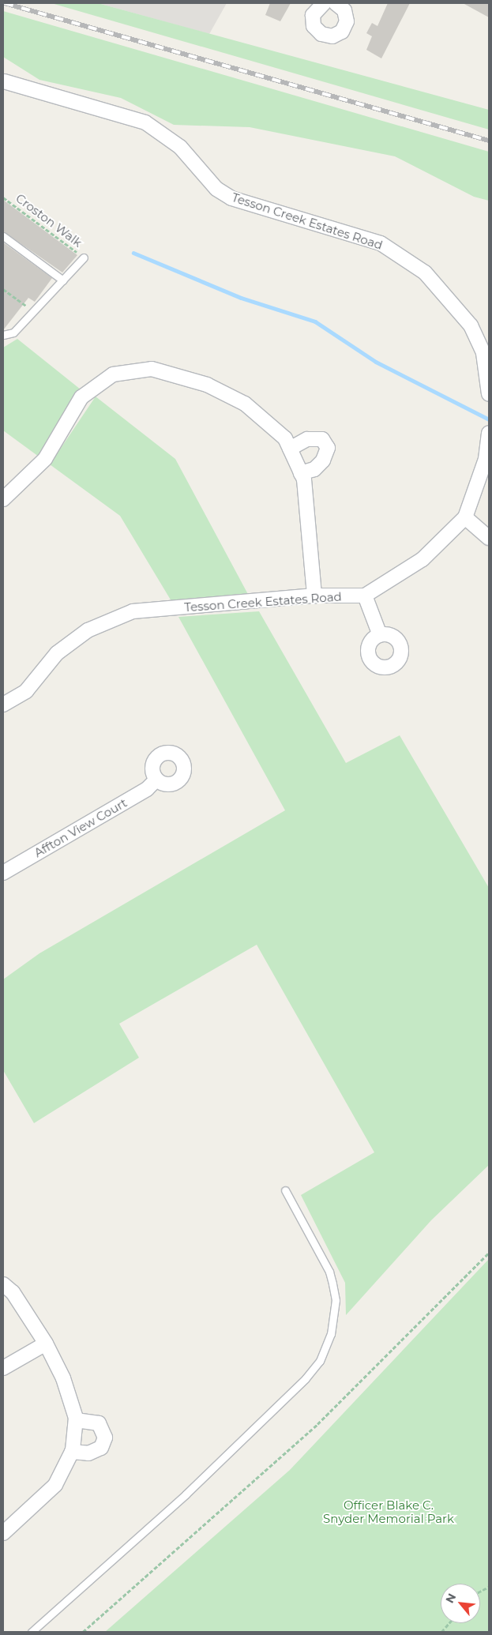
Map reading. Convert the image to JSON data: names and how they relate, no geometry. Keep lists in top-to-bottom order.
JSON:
{
  "streets": {
    "street": ["Tesson Creek Estates Road", "Affton View Court"],
    "path": ["Croston Walk"]
  },
  "parks": ["Officer Blake C. Snyder Memorial Park"],
  "north": "top left"
}
